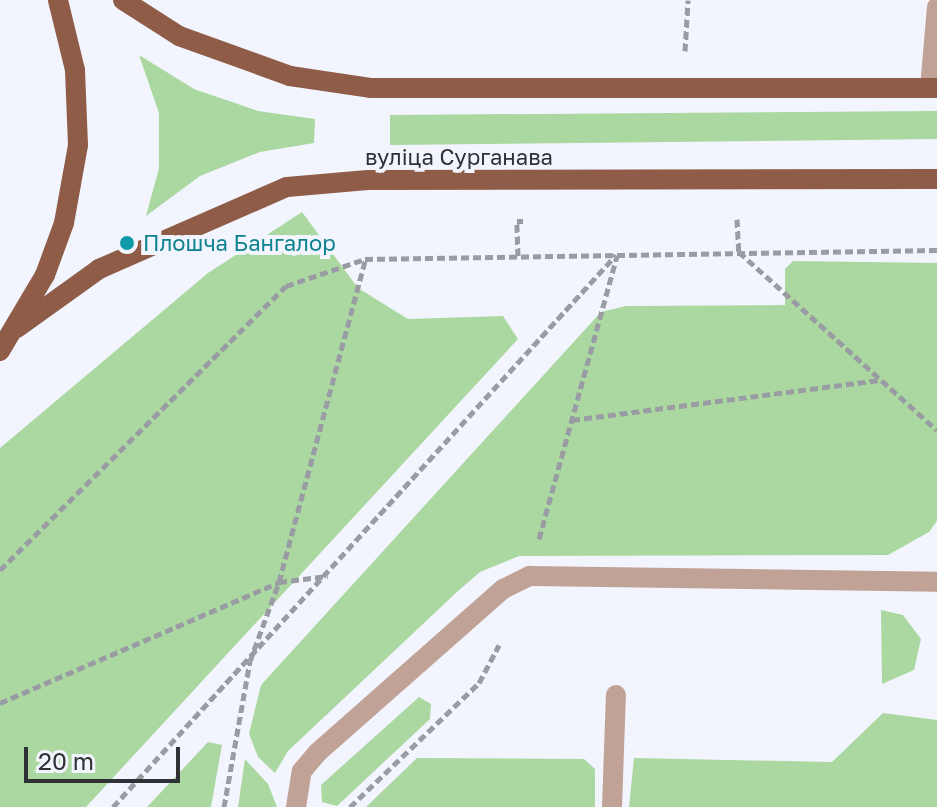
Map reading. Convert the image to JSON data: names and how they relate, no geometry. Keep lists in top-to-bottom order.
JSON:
{
  "streets": {
    "main road": ["вуліца Сурганава"]
  },
  "places": ["Плошча Бангалор"],
  "scale_bar": "20 m"
}
